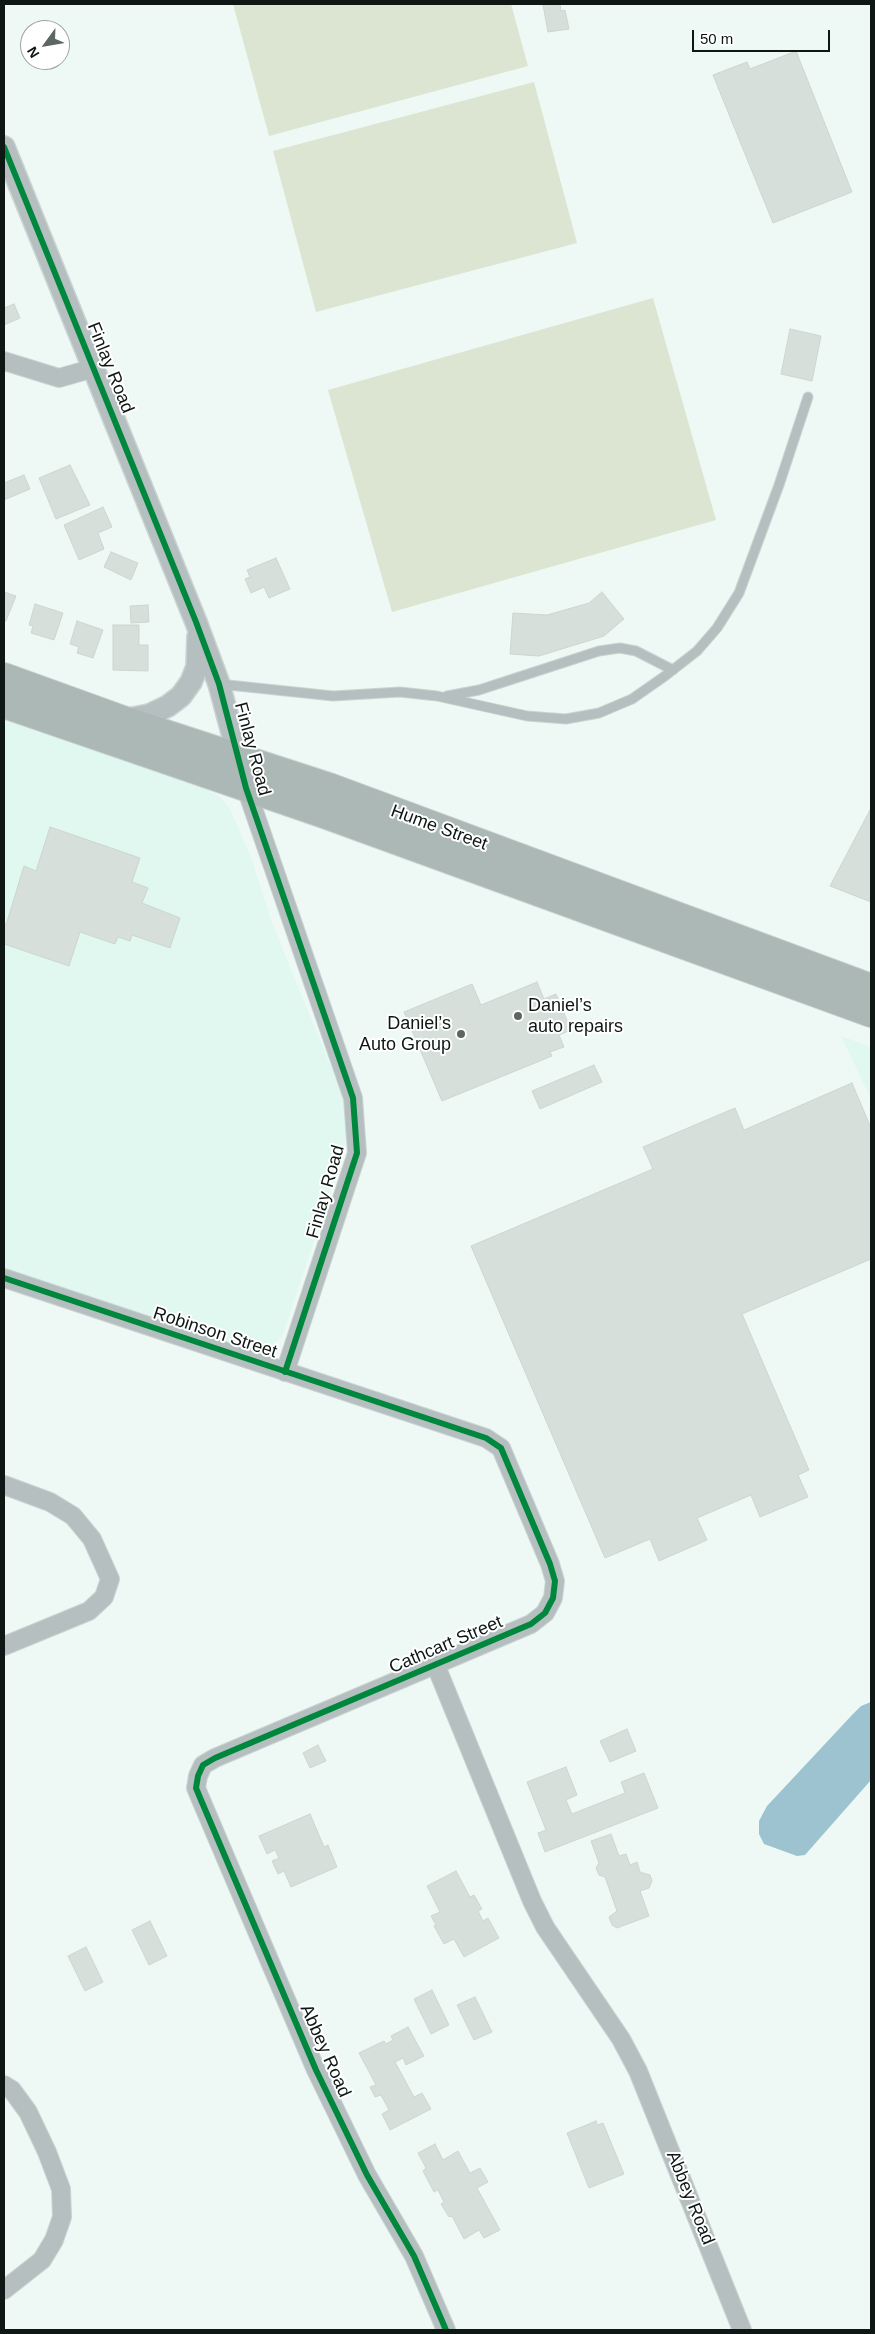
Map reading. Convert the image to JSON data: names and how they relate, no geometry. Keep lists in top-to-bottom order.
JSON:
{
  "streets": {
    "main road": ["Hume Street"],
    "street": [
      "Finlay Road",
      "Robinson Street",
      "Cathcart Street",
      "Abbey Road"
    ]
  },
  "crossings": [
    ["Finlay Road", "Hume Street"],
    ["Finlay Road", "Robinson Street"],
    ["Robinson Street", "Cathcart Street"],
    ["Cathcart Street", "Abbey Road"]
  ],
  "places": ["Daniel’s auto repairs", "Daniel’s Auto Group"],
  "scale_bar": "50 m",
  "north": "bottom left"
}
